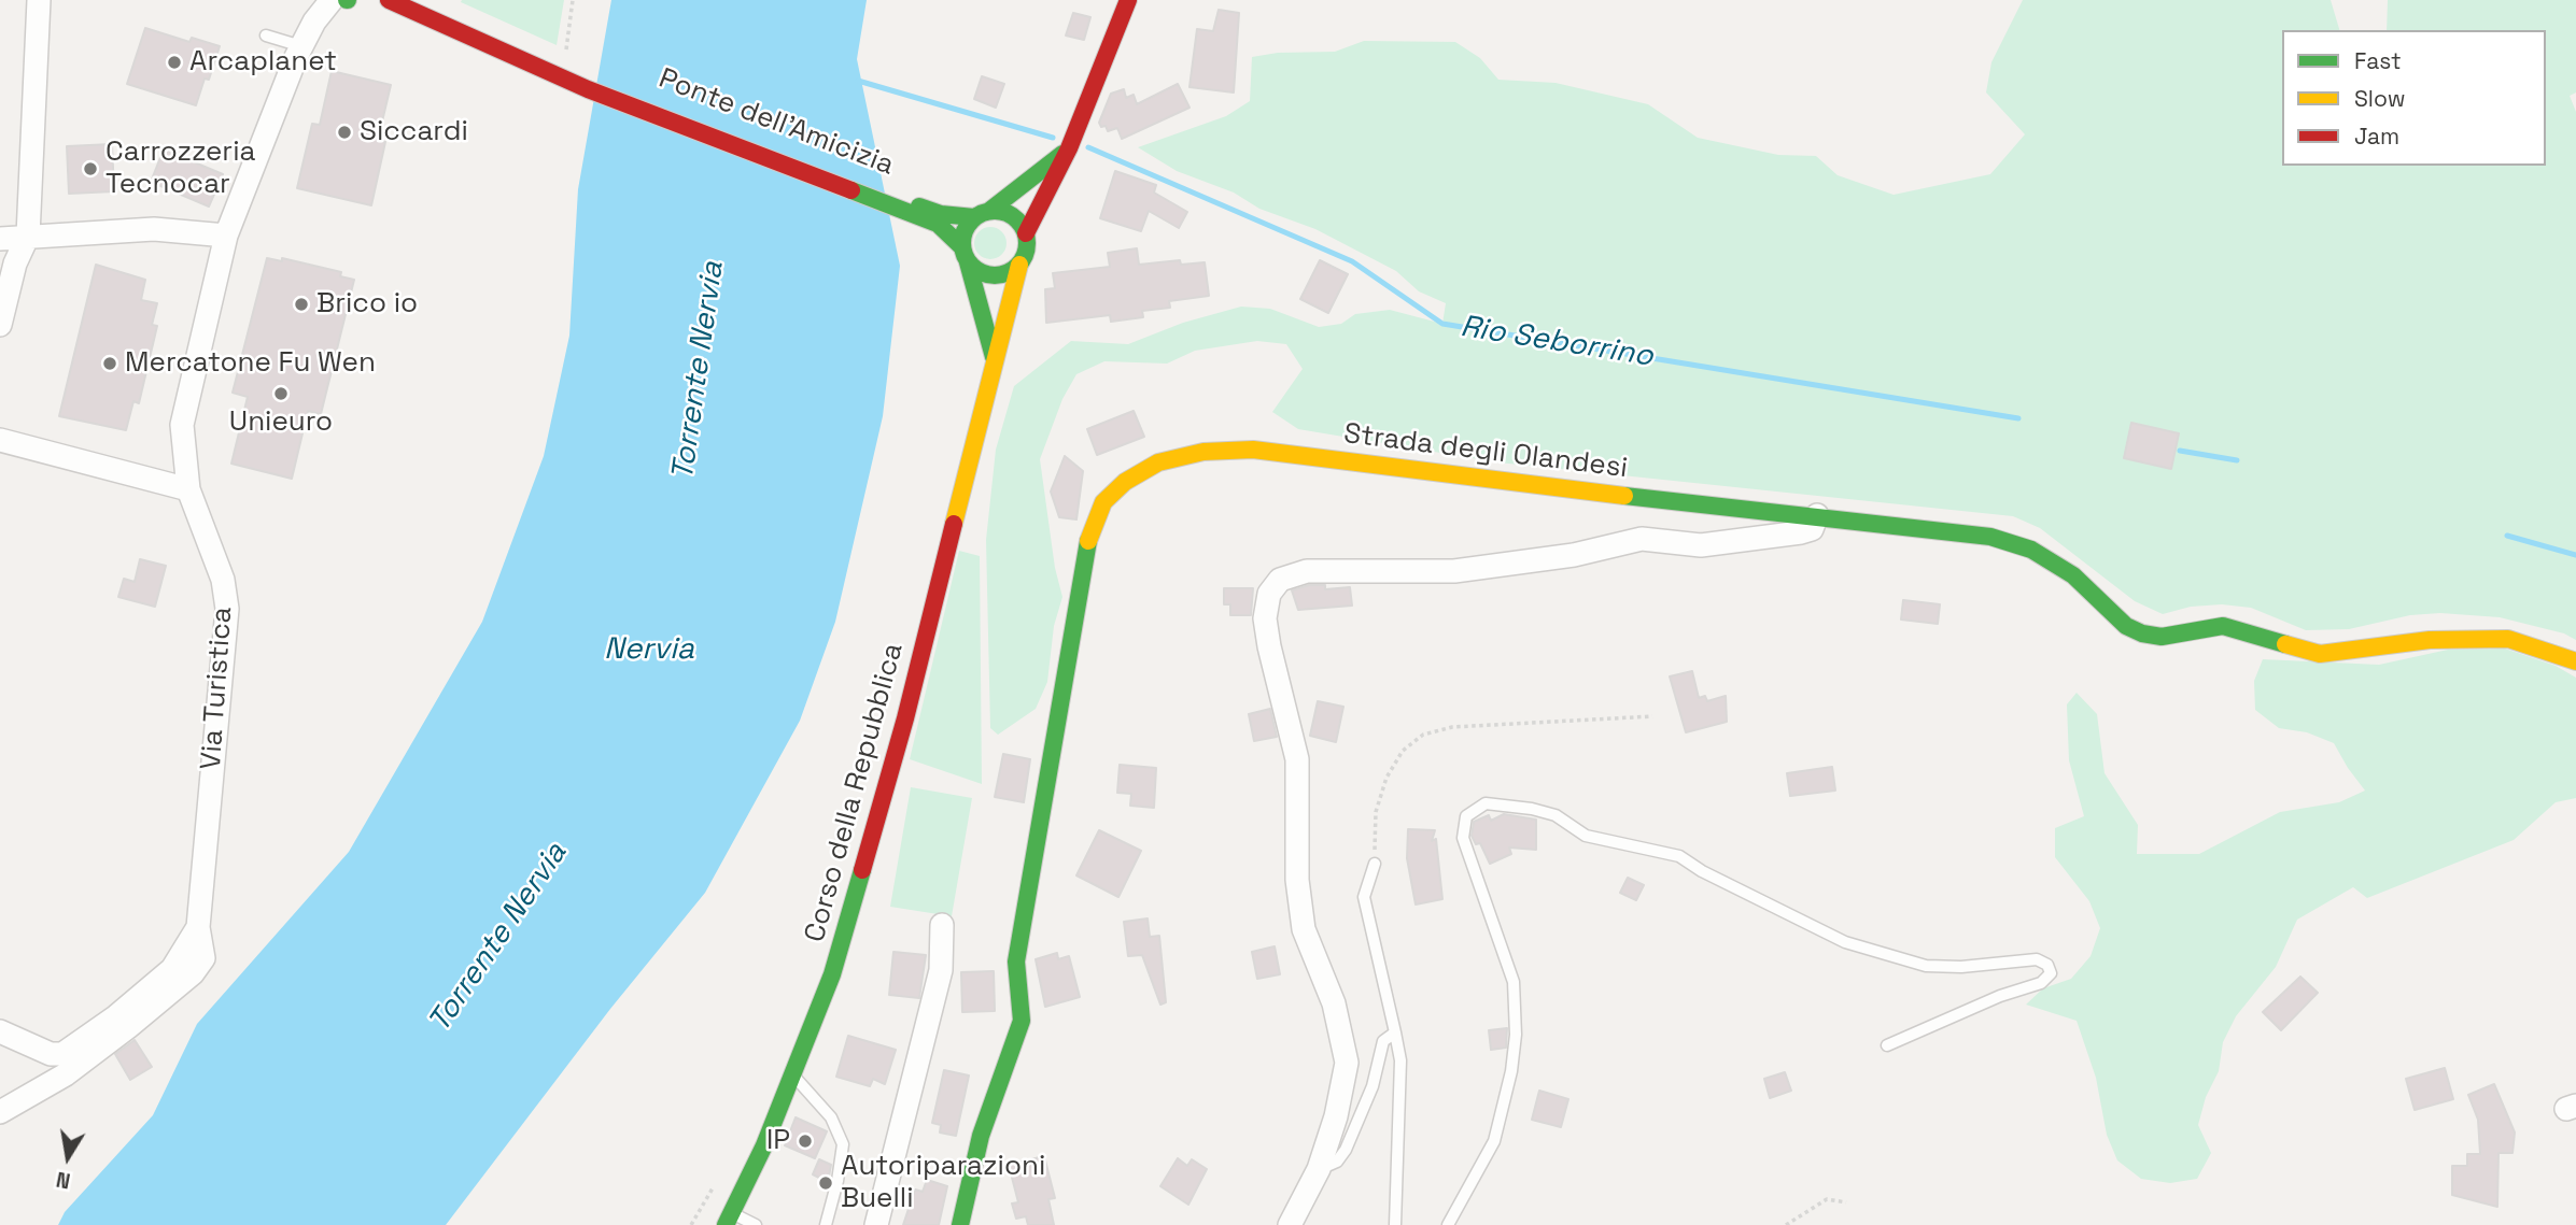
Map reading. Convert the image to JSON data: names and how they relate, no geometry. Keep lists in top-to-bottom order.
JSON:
{
  "streets": {
    "main road": ["Ponte dell'Amicizia", "Strada degli Olandesi", "Corso della Repubblica"],
    "street": ["Via Turistica"]
  },
  "water": ["Rio Seborrino", "Torrente Nervia", "Nervia"],
  "places": [
    "Arcaplanet",
    "Siccardi",
    "Carrozzeria Tecnocar",
    "Brico io",
    "Mercatone Fu Wen",
    "Unieuro",
    "IP",
    "Autoriparazioni Buelli"
  ],
  "legend": ["Fast", "Slow", "Jam"],
  "north": "bottom"
}
